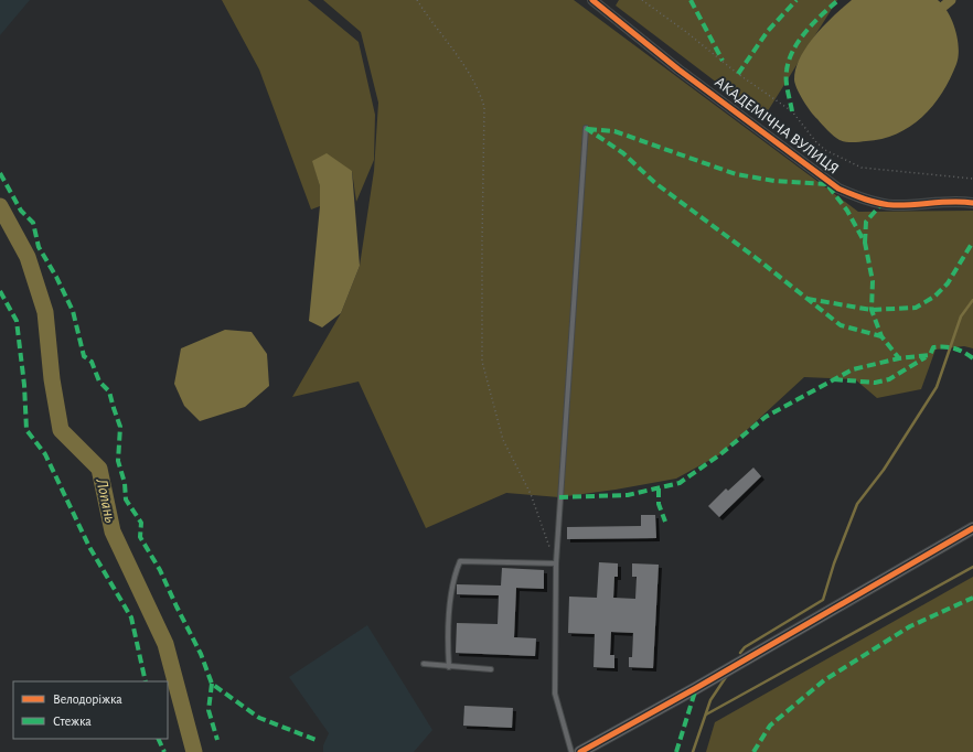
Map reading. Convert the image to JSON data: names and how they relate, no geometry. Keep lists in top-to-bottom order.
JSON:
{
  "streets": {
    "street": ["АКАДЕМІЧНА ВУЛИЦЯ"]
  },
  "water": ["Лопань"],
  "legend": ["Велодоріжка", "Стежка"]
}
